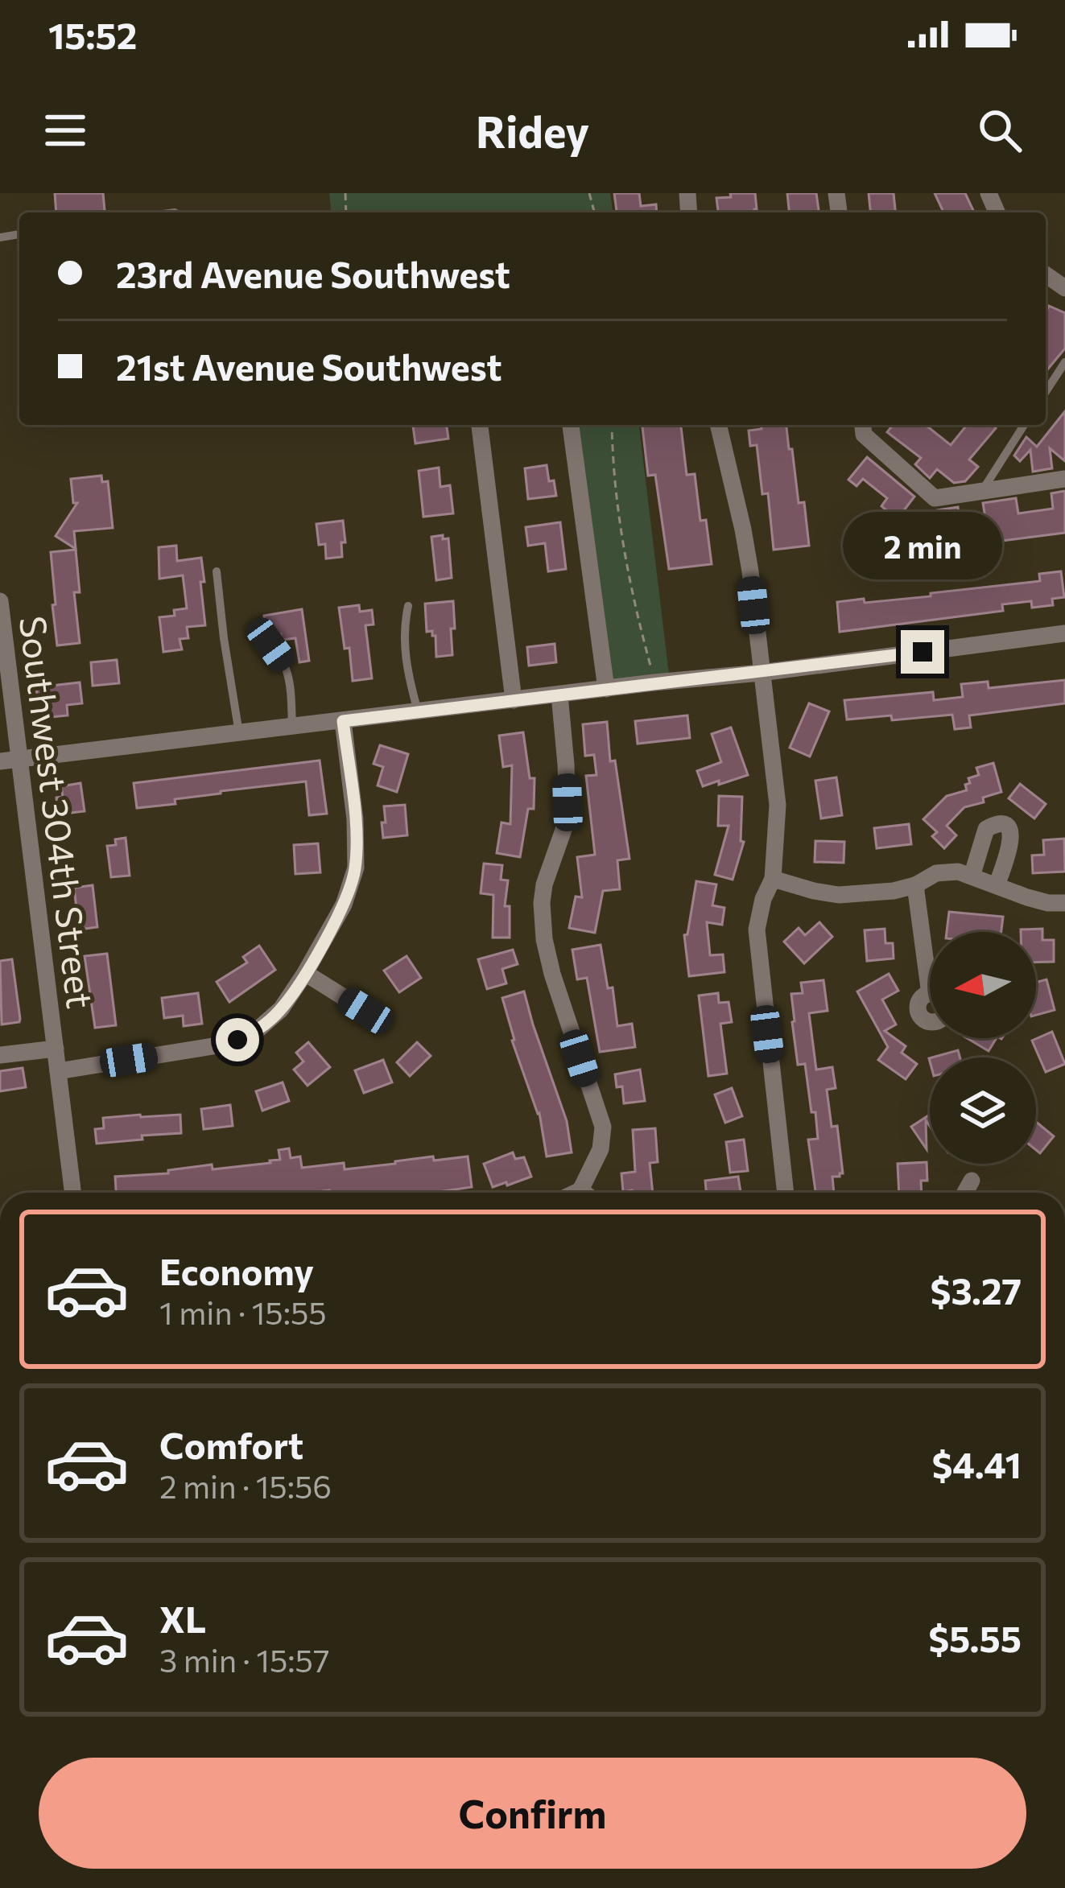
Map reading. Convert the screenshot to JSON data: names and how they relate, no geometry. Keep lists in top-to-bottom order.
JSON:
{
  "streets": {
    "street": ["Southwest 304th Street"]
  },
  "north": "left",
  "page": {
    "status": "15:52",
    "header": "Ridey",
    "banner": ["23rd Avenue Southwest", "21st Avenue Southwest"],
    "bubble": "2 min",
    "list": [
      {
        "name": "Economy",
        "note": "1 min · 15:55",
        "value": "$3.27"
      },
      {
        "name": "Comfort",
        "note": "2 min · 15:56",
        "value": "$4.41"
      },
      {
        "name": "XL",
        "note": "3 min · 15:57",
        "value": "$5.55"
      }
    ],
    "buttons": "Confirm"
  }
}
